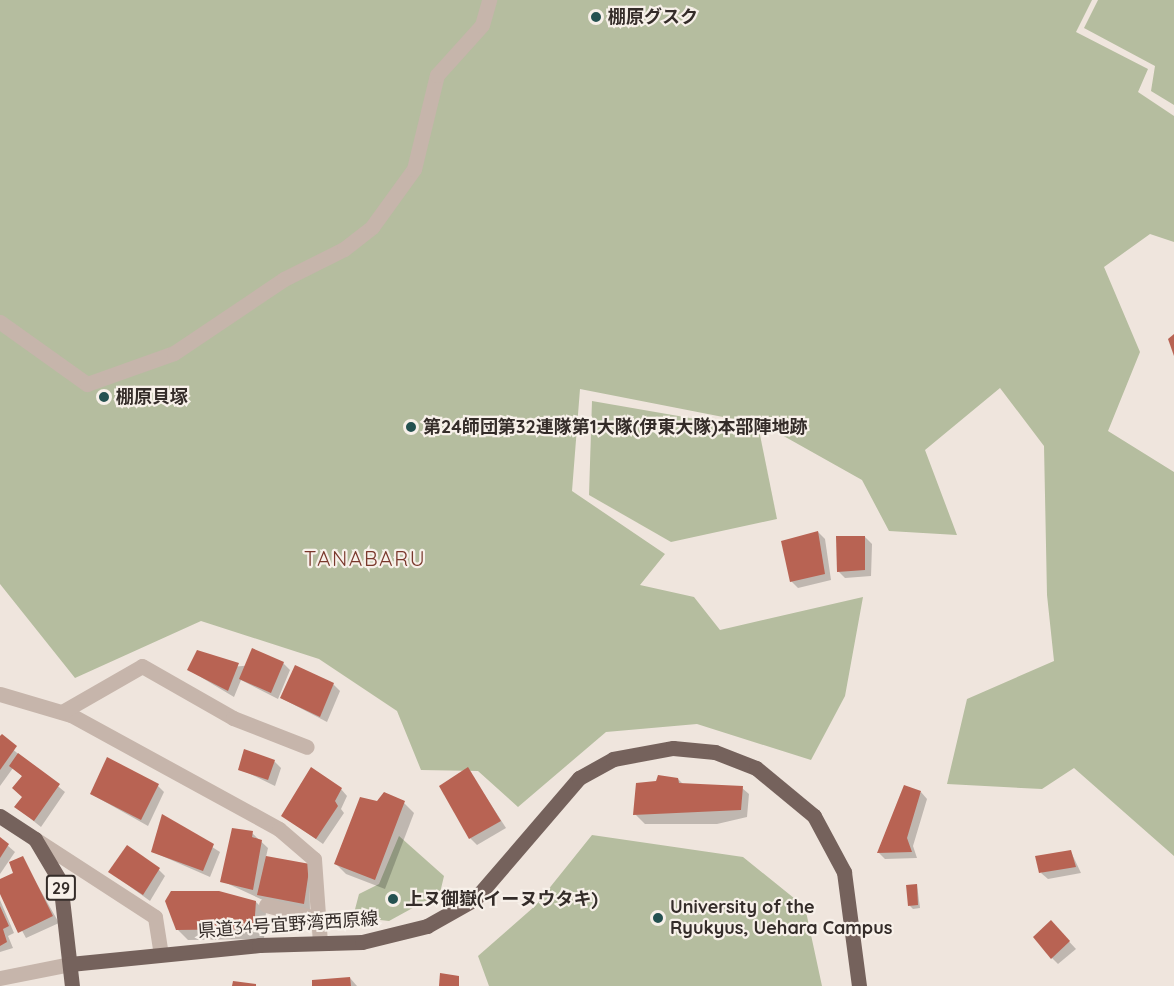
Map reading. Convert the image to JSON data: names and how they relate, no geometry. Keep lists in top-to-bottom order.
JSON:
{
  "streets": {
    "main road": ["29", "県道34号宜野湾西原線"]
  },
  "crossings": [
    ["29", "県道34号宜野湾西原線"]
  ],
  "districts": ["TANABARU"],
  "places": [
    "棚原グスク",
    "棚原貝塚",
    "第24師団第32連隊第1大隊(伊東大隊)本部陣地跡",
    "上ヌ御嶽(イーヌウタキ)",
    "University of the Ryukyus, Uehara Campus"
  ]
}
